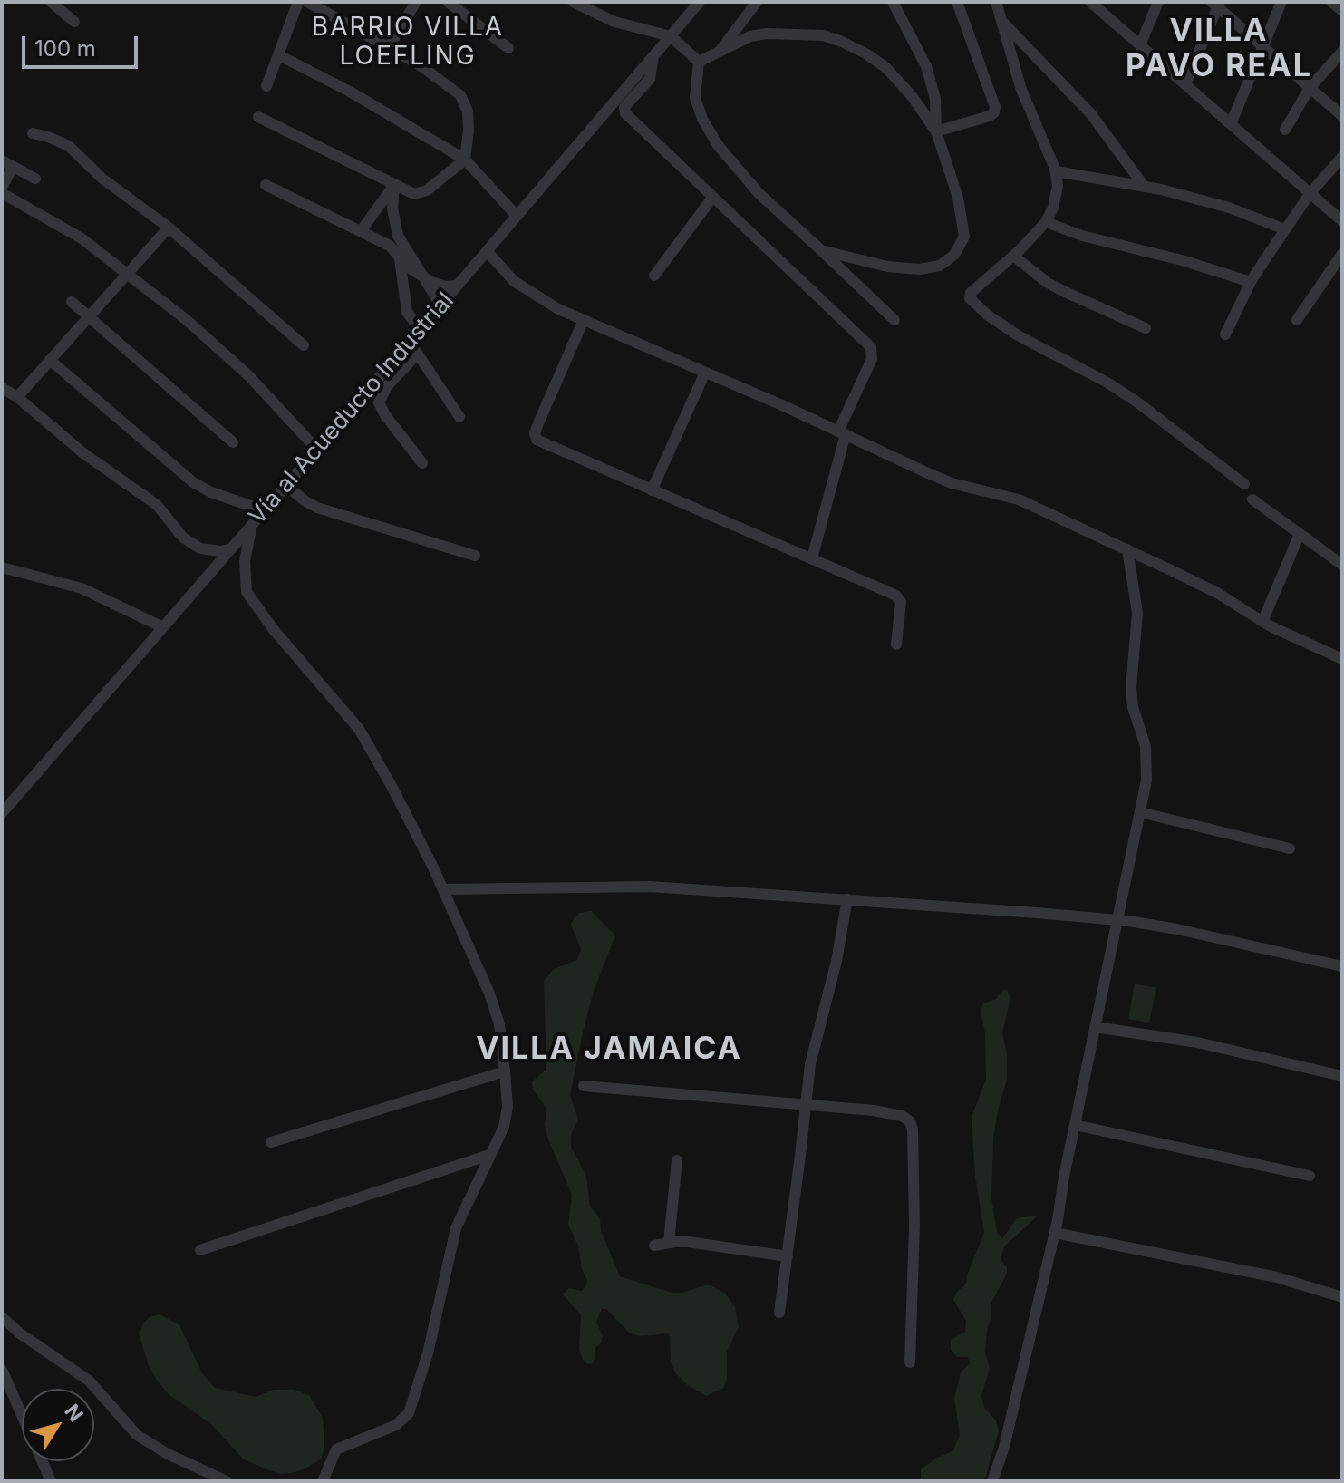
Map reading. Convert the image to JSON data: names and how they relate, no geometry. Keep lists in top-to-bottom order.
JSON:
{
  "streets": {
    "street": ["Vía al Acueducto Industrial"]
  },
  "districts": ["BARRIO VILLA LOEFLING", "VILLA PAVO REAL", "VILLA JAMAICA"],
  "scale_bar": "100 m",
  "north": "top right"
}
